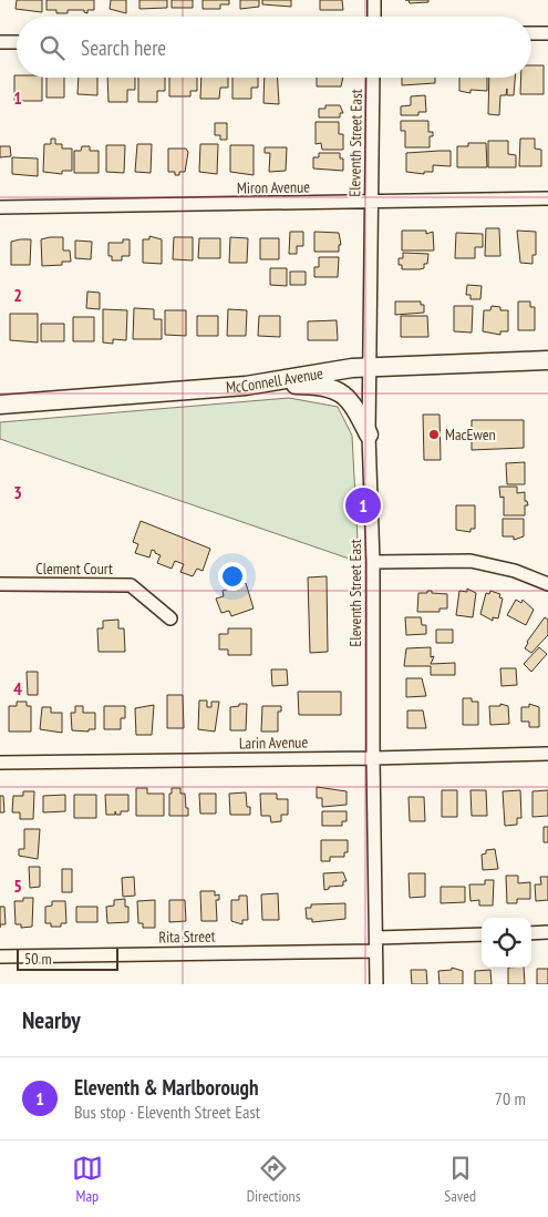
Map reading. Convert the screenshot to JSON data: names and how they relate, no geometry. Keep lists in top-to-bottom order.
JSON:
{
  "streets": {
    "main road": ["McConnell Avenue"],
    "street": [
      "Eleventh Street East",
      "Miron Avenue",
      "Clement Court",
      "Larin Avenue",
      "Rita Street"
    ]
  },
  "crossings": [
    ["Eleventh Street East", "Miron Avenue"],
    ["Eleventh Street East", "McConnell Avenue"],
    ["Eleventh Street East", "Larin Avenue"],
    ["Eleventh Street East", "Rita Street"]
  ],
  "places": ["MacEwen"],
  "scale_bar": "50 m",
  "page": {
    "search": "Search here",
    "pins": "1",
    "scale": "50 m",
    "heading": "Nearby",
    "list": [
      {
        "mark": "1",
        "name": "Eleventh & Marlborough",
        "note": "Bus stop · Eleventh Street East",
        "value": "70 m"
      }
    ],
    "nav": ["Map", "Directions", "Saved"]
  },
  "grid": {
    "rows": [
      "1",
      "2",
      "3",
      "4",
      "5"
    ]
  }
}
